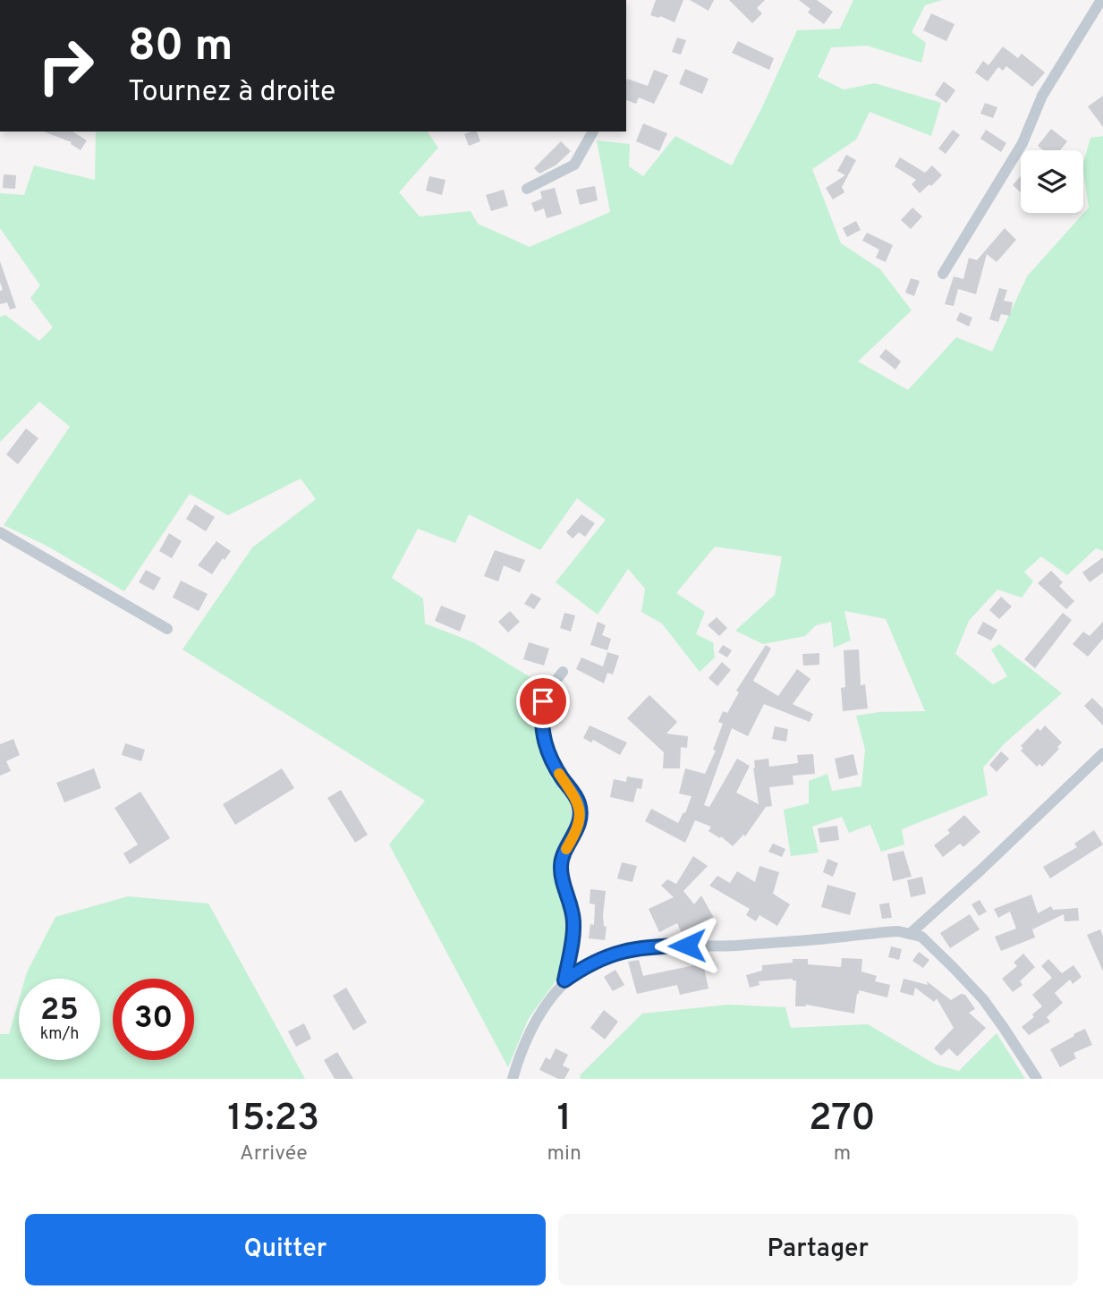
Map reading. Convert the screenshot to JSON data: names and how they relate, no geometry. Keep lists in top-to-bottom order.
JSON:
{
  "page": {
    "turn": ["80 m", "Tournez à droite"],
    "speed": "25 km/h",
    "limit": "30",
    "eta": [
      "15:23",
      "Arrivée",
      "1",
      "min",
      "270",
      "m"
    ],
    "buttons": ["Quitter", "Partager"]
  }
}
